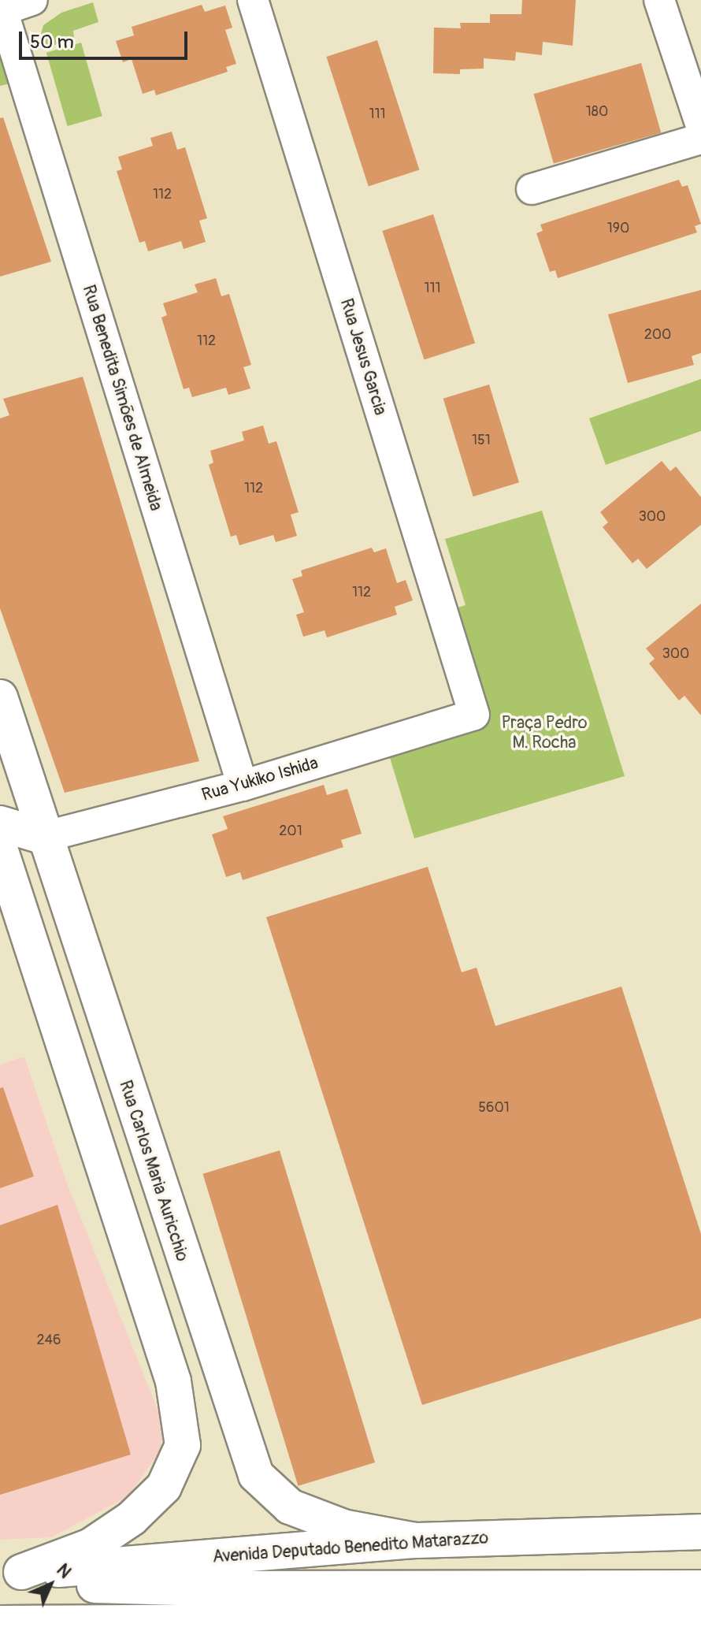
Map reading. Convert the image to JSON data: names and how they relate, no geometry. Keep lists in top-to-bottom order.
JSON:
{
  "streets": {
    "main road": ["Rua Carlos Maria Auricchio", "Avenida Deputado Benedito Matarazzo"],
    "street": ["Rua Jesus Garcia", "Rua Benedita Simões de Almeida", "Rua Yukiko Ishida"]
  },
  "crossings": [
    ["Rua Jesus Garcia", "Rua Yukiko Ishida"],
    ["Rua Benedita Simões de Almeida", "Rua Yukiko Ishida"],
    ["Rua Yukiko Ishida", "Rua Carlos Maria Auricchio"],
    ["Rua Carlos Maria Auricchio", "Avenida Deputado Benedito Matarazzo"]
  ],
  "parks": ["Praça Pedro M. Rocha"],
  "house_numbers": [
    "180",
    "111",
    "112",
    "190",
    "111",
    "200",
    "112",
    "151",
    "112",
    "300",
    "112",
    "300",
    "201",
    "5601",
    "246"
  ],
  "scale_bar": "50 m",
  "north": "top right"
}
